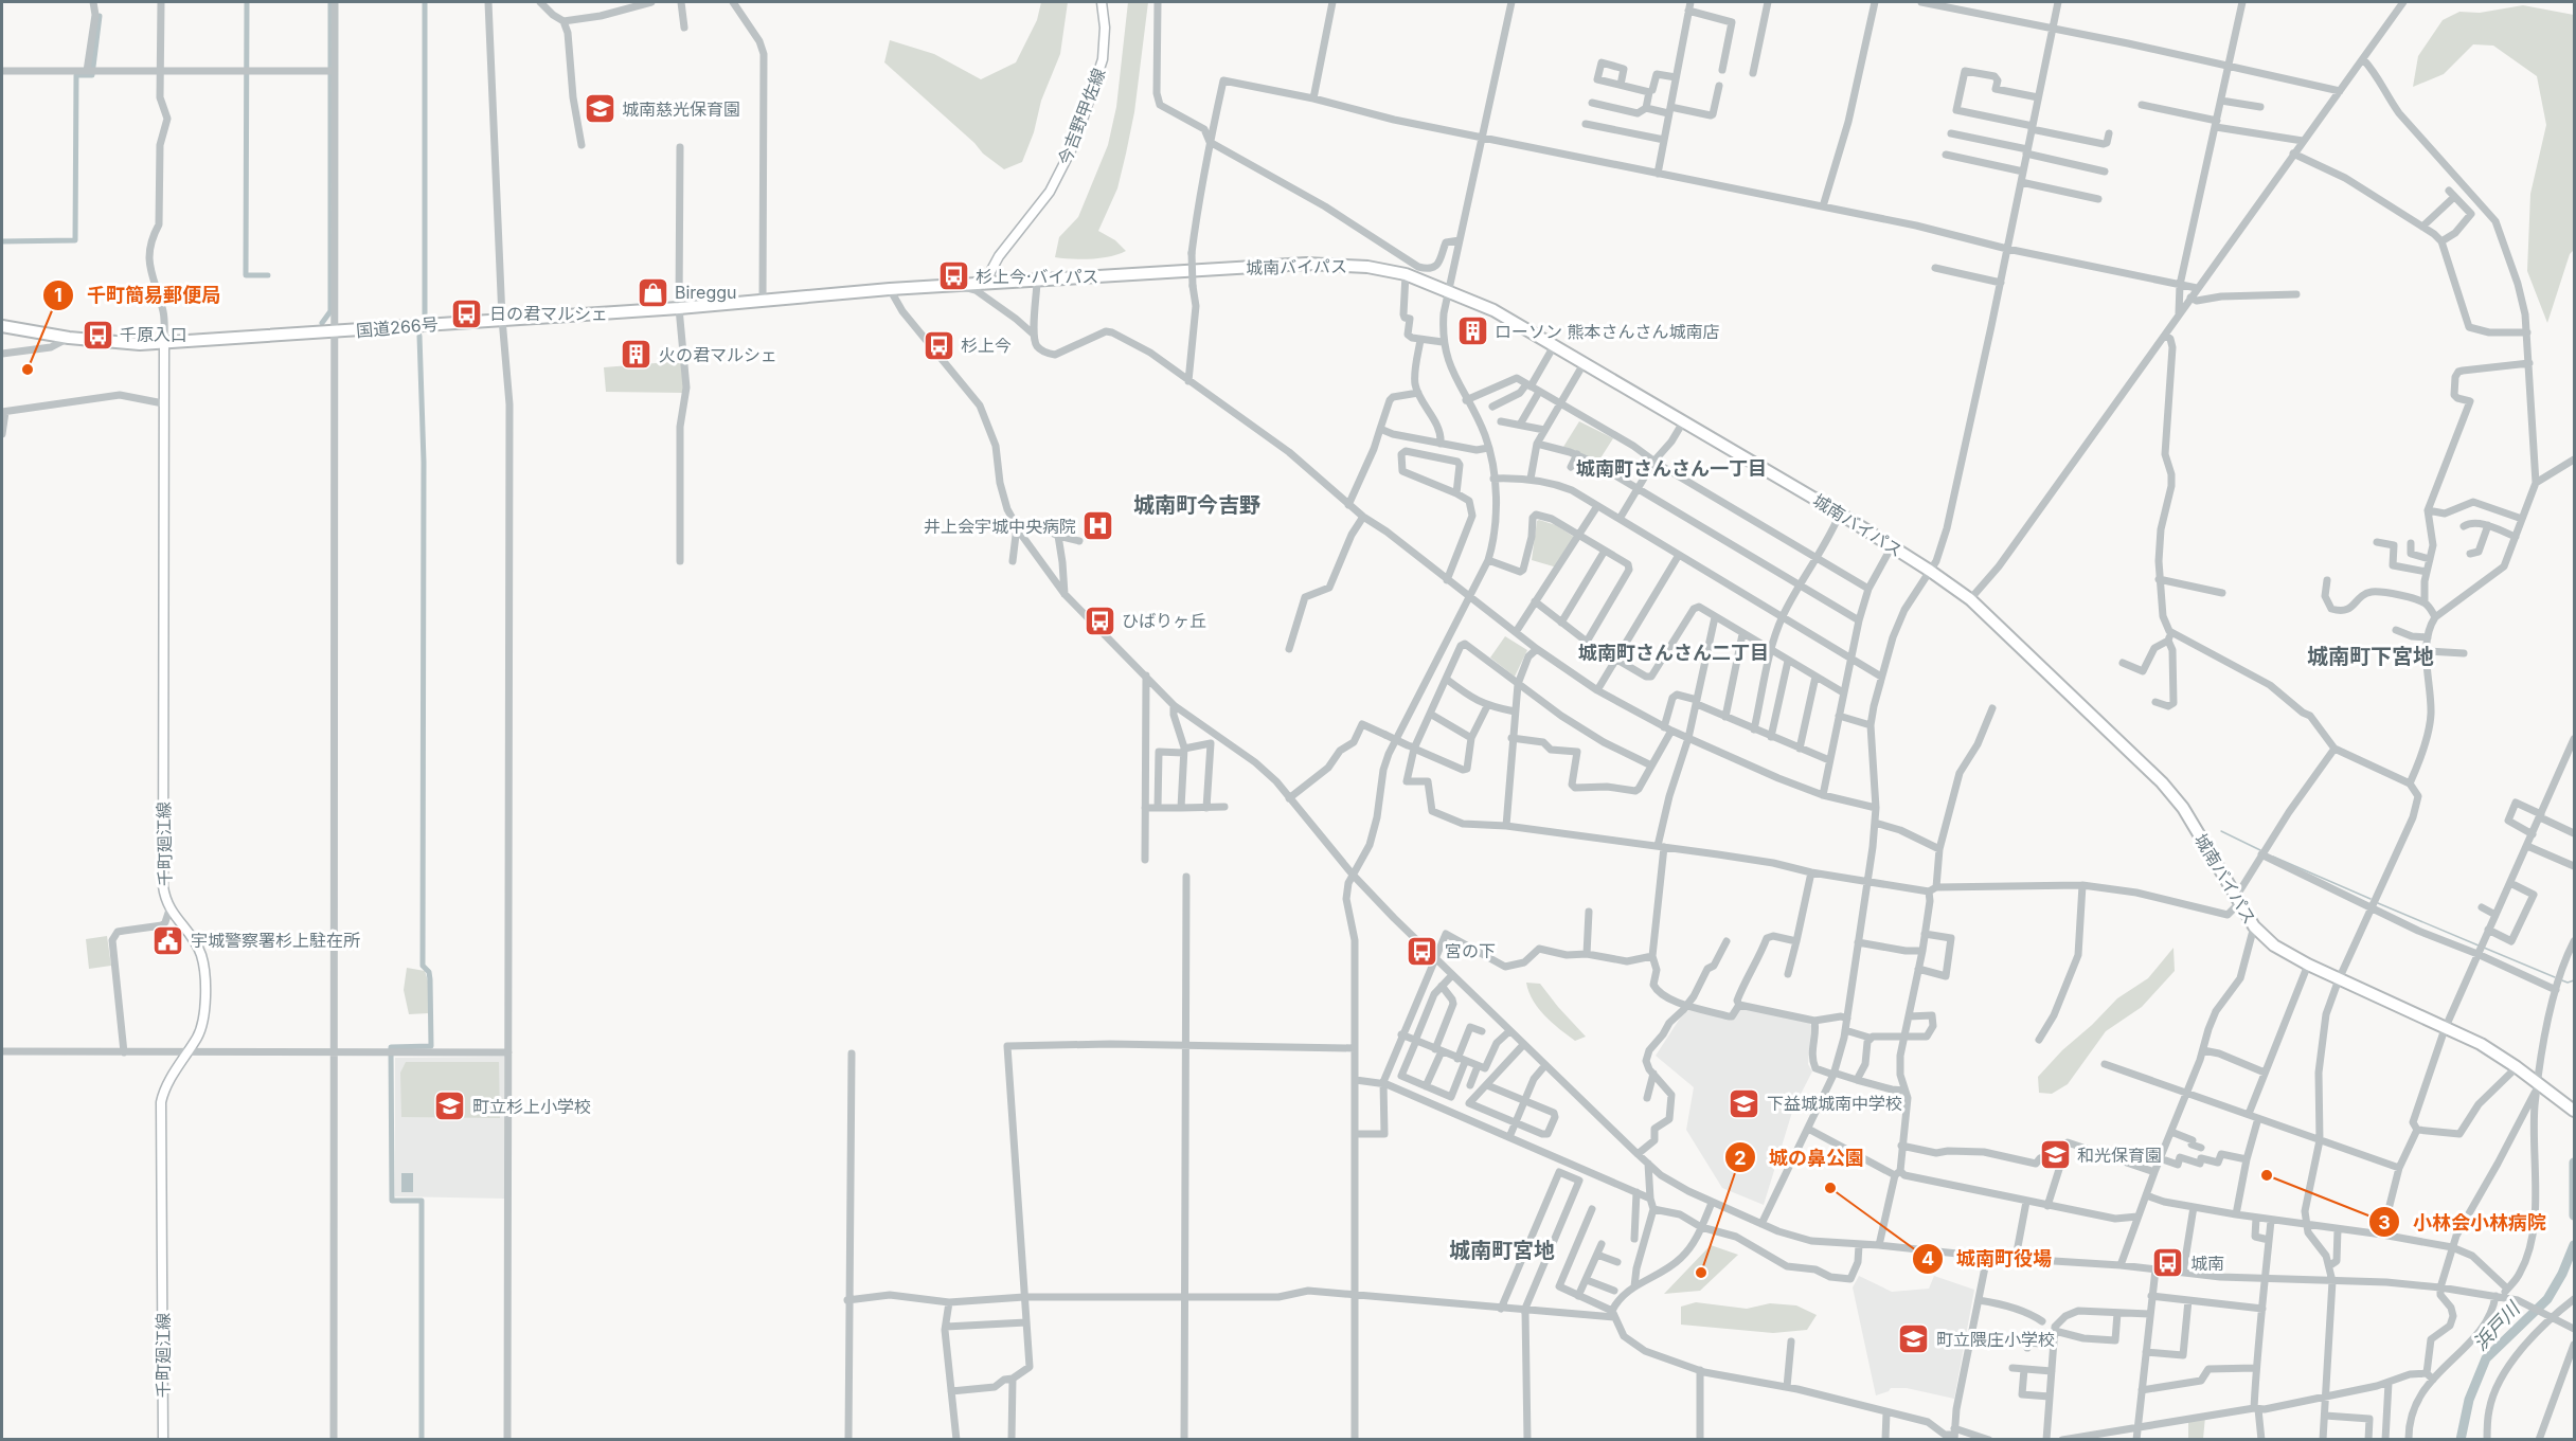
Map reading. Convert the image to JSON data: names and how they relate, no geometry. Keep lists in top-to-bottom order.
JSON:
{
  "streets": {
    "highway": ["城南バイパス", "国道266号"],
    "main road": ["今吉野甲佐線", "千町廻江線"]
  },
  "crossings": [
    ["今吉野甲佐線", "城南バイパス"],
    ["今吉野甲佐線", "国道266号"],
    ["城南バイパス", "国道266号"],
    ["国道266号", "千町廻江線"]
  ],
  "districts": [
    "城南町さんさん一丁目",
    "城南町今吉野",
    "城南町さんさん二丁目",
    "城南町下宮地",
    "城南町宮地"
  ],
  "water": ["浜戸川"],
  "places": {
    "school or university": [
      "城南慈光保育園",
      "下益城城南中学校",
      "町立杉上小学校",
      "和光保育園",
      "町立隈庄小学校"
    ],
    "bus stop": [
      "杉上今·バイパス",
      "日の君マルシェ",
      "千原入口",
      "杉上今",
      "ひばりヶ丘",
      "宮の下",
      "城南"
    ],
    "shop": ["Bireggu"],
    "building": ["ローソン 熊本さんさん城南店", "火の君マルシェ"],
    "other": [
      "千町簡易郵便局",
      "小林会小林病院",
      "城南町役場",
      "城の鼻公園"
    ],
    "hospital": ["井上会宇城中央病院"],
    "public building": ["宇城警察署杉上駐在所"]
  }
}
